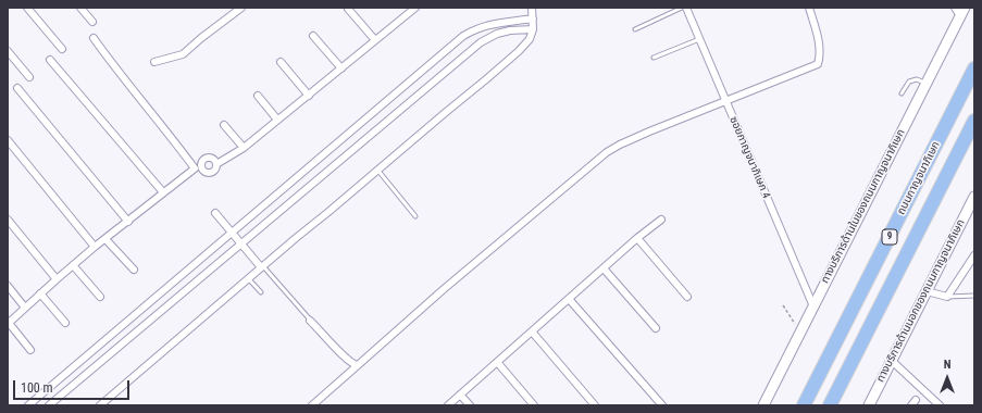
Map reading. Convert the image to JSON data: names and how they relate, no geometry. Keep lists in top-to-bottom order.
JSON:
{
  "streets": {
    "highway": ["ถนนกาญจนาภิเษก", "9"],
    "main road": ["ทางบริการด้านในของถนนกาญจนาภิเษก", "ทางบริการด้านนอกของถนนกาญจนาภิเษก"],
    "street": ["ซอยกาญจนาภิเษก 4"]
  },
  "crossings": [
    ["ซอยกาญจนาภิเษก 4", "ทางบริการด้านในของถนนกาญจนาภิเษก"]
  ],
  "scale_bar": "100 m",
  "north": "top"
}
